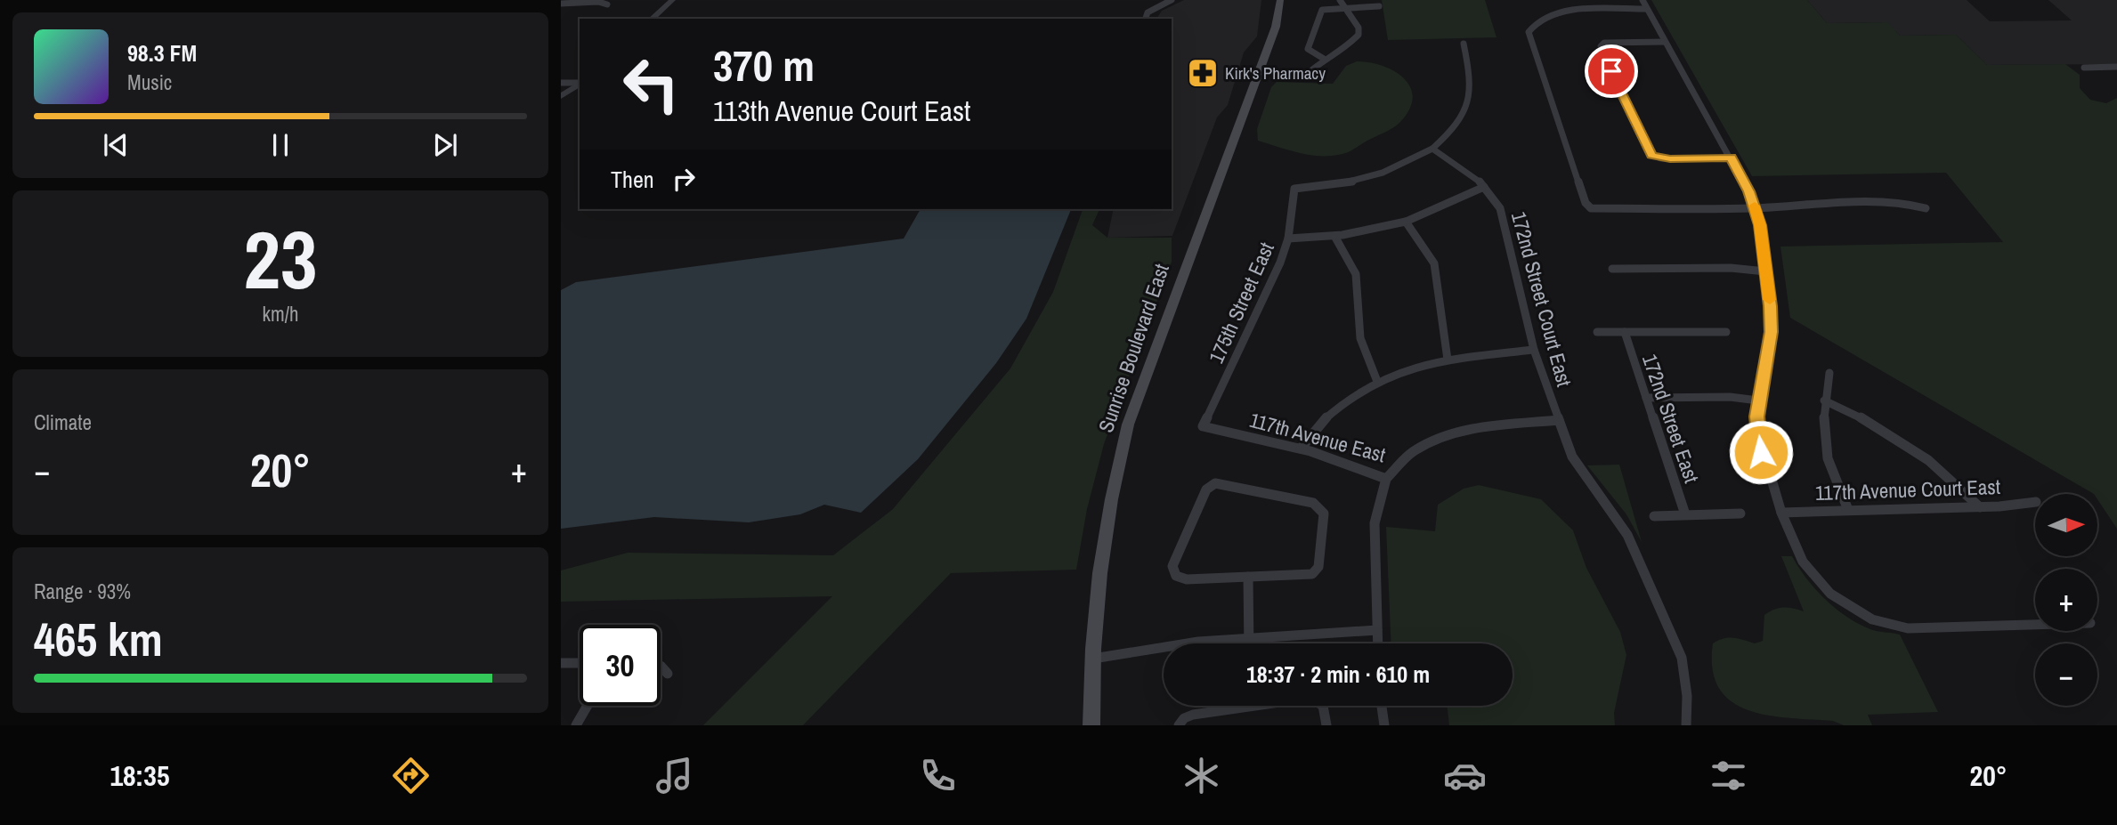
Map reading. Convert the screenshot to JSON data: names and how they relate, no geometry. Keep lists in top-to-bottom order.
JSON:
{
  "streets": {
    "main road": ["Sunrise Boulevard East"],
    "street": [
      "172nd Street Court East",
      "175th Street East",
      "172nd Street East",
      "117th Avenue East",
      "117th Avenue Court East"
    ]
  },
  "crossings": [
    ["172nd Street Court East", "175th Street East"],
    ["172nd Street Court East", "117th Avenue East"],
    ["175th Street East", "117th Avenue East"]
  ],
  "places": {
    "pharmacy": ["Kirk's Pharmacy"]
  },
  "north": "right",
  "page": {
    "turn": ["370 m", "113th Avenue Court East"],
    "song": ["98.3 FM", "Music"],
    "then": "Then",
    "tile": [
      ["23", "km/h"],
      "Climate",
      ["Range · 93%", "465 km"]
    ],
    "heat": ["−", "20°", "+"],
    "map_buttons": ["+", "−"],
    "limit": "30",
    "trip": "18:37 · 2 min · 610 m",
    "tabs": ["18:35", "20°"]
  }
}
